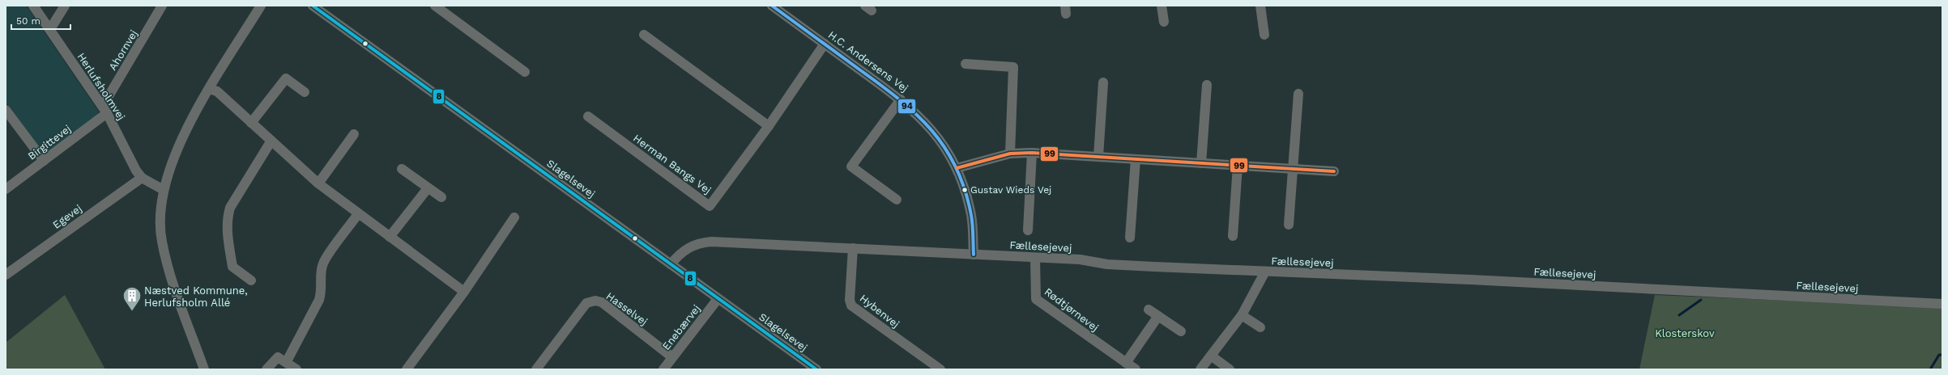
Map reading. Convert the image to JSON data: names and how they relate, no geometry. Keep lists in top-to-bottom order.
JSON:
{
  "streets": {
    "street": [
      "Ahornvej",
      "H.C. Andersens Vej",
      "Herlufsholmvej",
      "Birgittevej",
      "Herman Bangs Vej",
      "Slagelsevej",
      "Egevej",
      "Fællesejevej",
      "Hasselvej",
      "Rødtjørnevej",
      "Hybenvej",
      "Enebærvej"
    ]
  },
  "crossings": [
    ["Ahornvej", "Herlufsholmvej"],
    ["Ahornvej", "Birgittevej"],
    ["H.C. Andersens Vej", "Herman Bangs Vej"],
    ["H.C. Andersens Vej", "Fællesejevej"],
    ["Herlufsholmvej", "Birgittevej"],
    ["Herlufsholmvej", "Egevej"],
    ["Slagelsevej", "Fællesejevej"],
    ["Slagelsevej", "Enebærvej"],
    ["Fællesejevej", "Rødtjørnevej"],
    ["Fællesejevej", "Hybenvej"],
    ["Hasselvej", "Enebærvej"]
  ],
  "parks": ["Klosterskov"],
  "places": {
    "other": ["Gustav Wieds Vej"],
    "building": ["Næstved Kommune, Herlufsholm Allé"]
  },
  "lines": ["transit line 8", "transit line 94", "transit line 99"],
  "scale_bar": "50 m"
}
